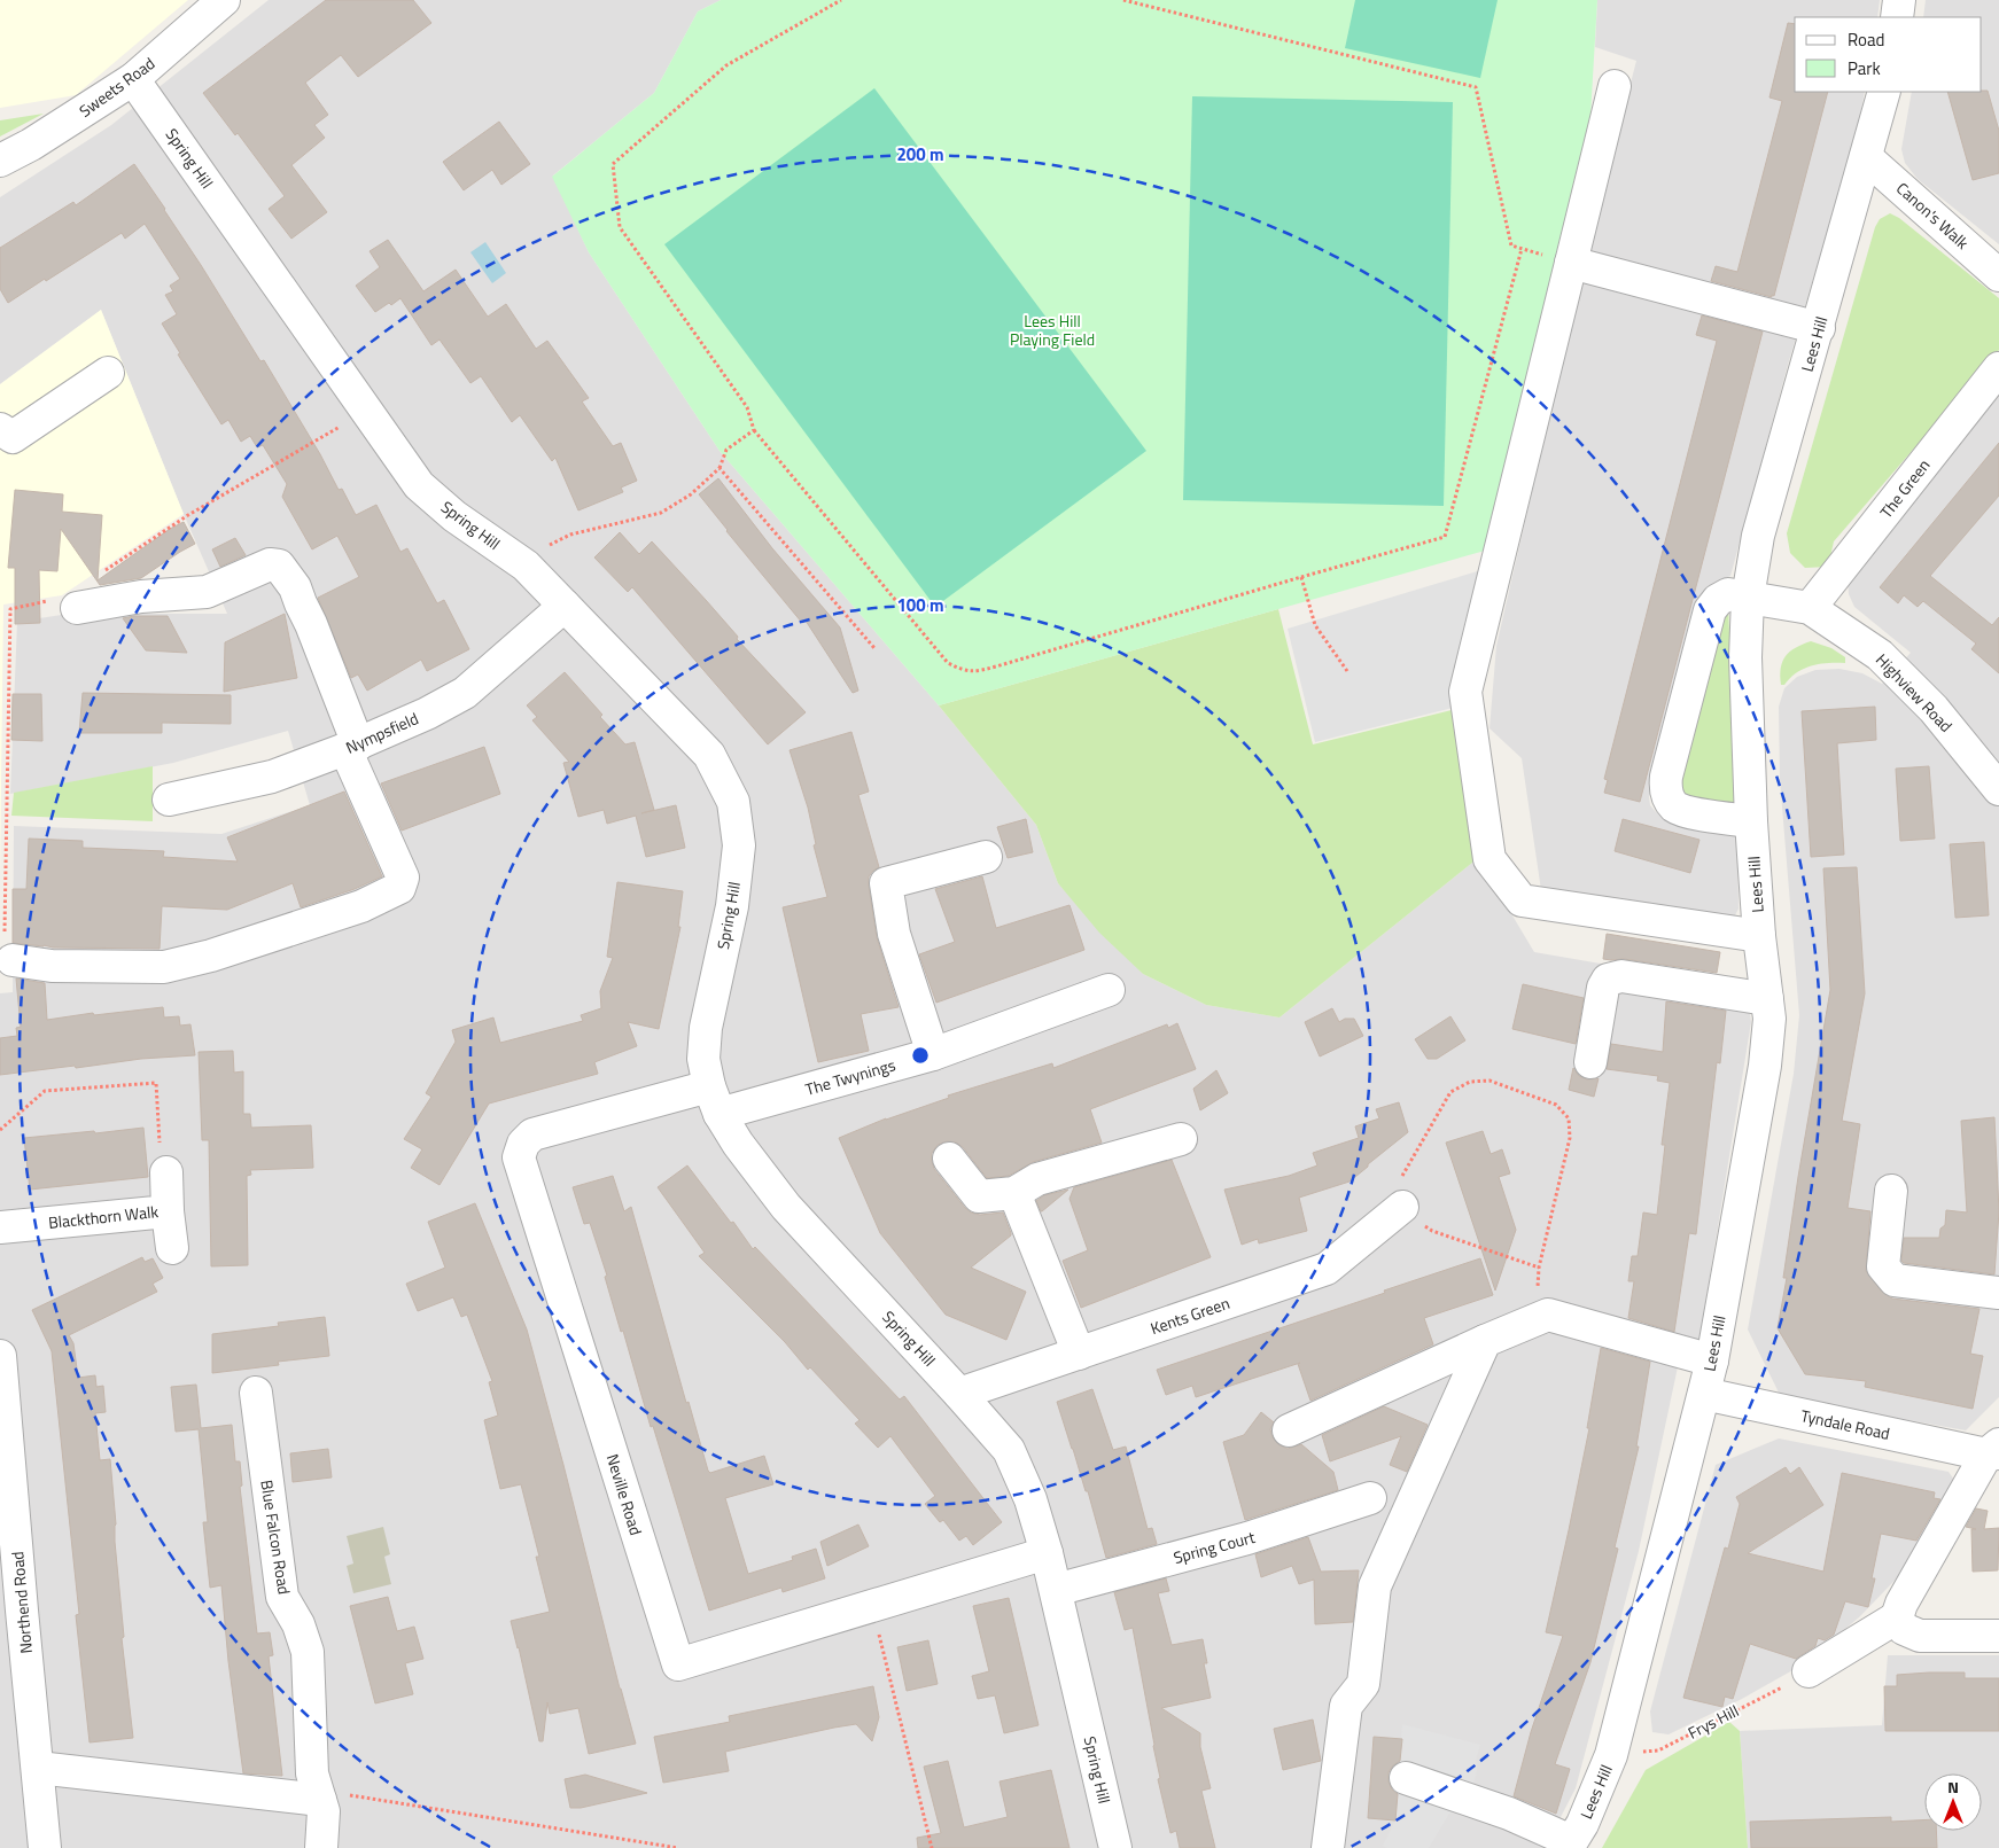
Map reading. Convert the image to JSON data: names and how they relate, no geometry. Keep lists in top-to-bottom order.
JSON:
{
  "streets": {
    "street": [
      "Sweets Road",
      "Spring Hill",
      "Canon's Walk",
      "Lees Hill",
      "The Green",
      "Highview Road",
      "Nympsfield",
      "The Twynings",
      "Blackthorn Walk",
      "Kents Green",
      "Tyndale Road",
      "Neville Road",
      "Blue Falcon Road",
      "Spring Court",
      "Northend Road"
    ],
    "path": ["Frys Hill"]
  },
  "crossings": [
    ["Sweets Road", "Spring Hill"],
    ["Spring Hill", "Nympsfield"],
    ["Spring Hill", "The Twynings"],
    ["Spring Hill", "Kents Green"],
    ["Spring Hill", "Neville Road"],
    ["Spring Hill", "Spring Court"],
    ["Canon's Walk", "Lees Hill"],
    ["Lees Hill", "Highview Road"],
    ["Lees Hill", "Tyndale Road"],
    ["Lees Hill", "Frys Hill"],
    ["The Green", "Highview Road"],
    ["The Twynings", "Neville Road"]
  ],
  "parks": ["Lees Hill Playing Field"],
  "legend": ["Road", "Park"],
  "north": "top",
  "rings": ["200 m", "100 m"]
}
